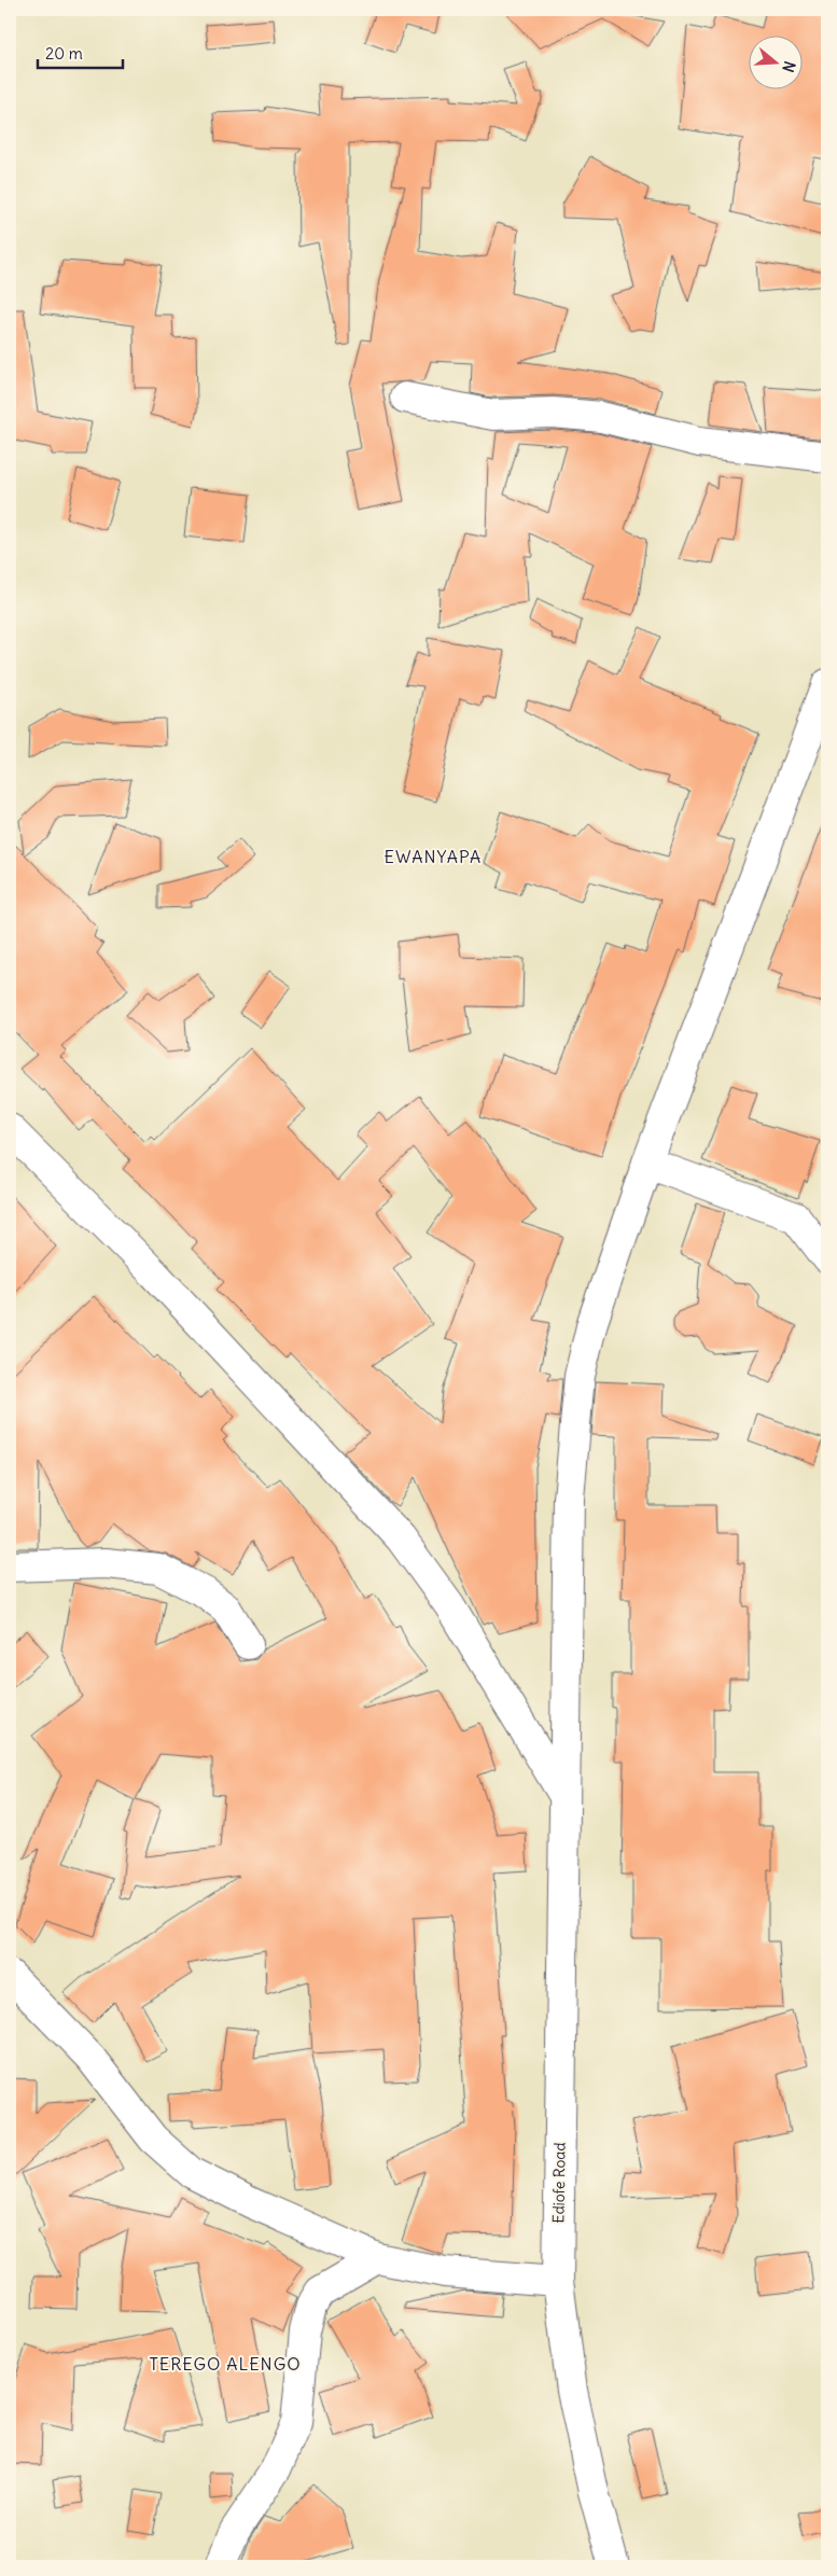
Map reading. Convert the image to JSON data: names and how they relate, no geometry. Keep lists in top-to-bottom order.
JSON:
{
  "streets": {
    "street": ["Ediofe Road"]
  },
  "districts": ["EWANYAPA", "TEREGO ALENGO"],
  "scale_bar": "20 m",
  "north": "right"
}
